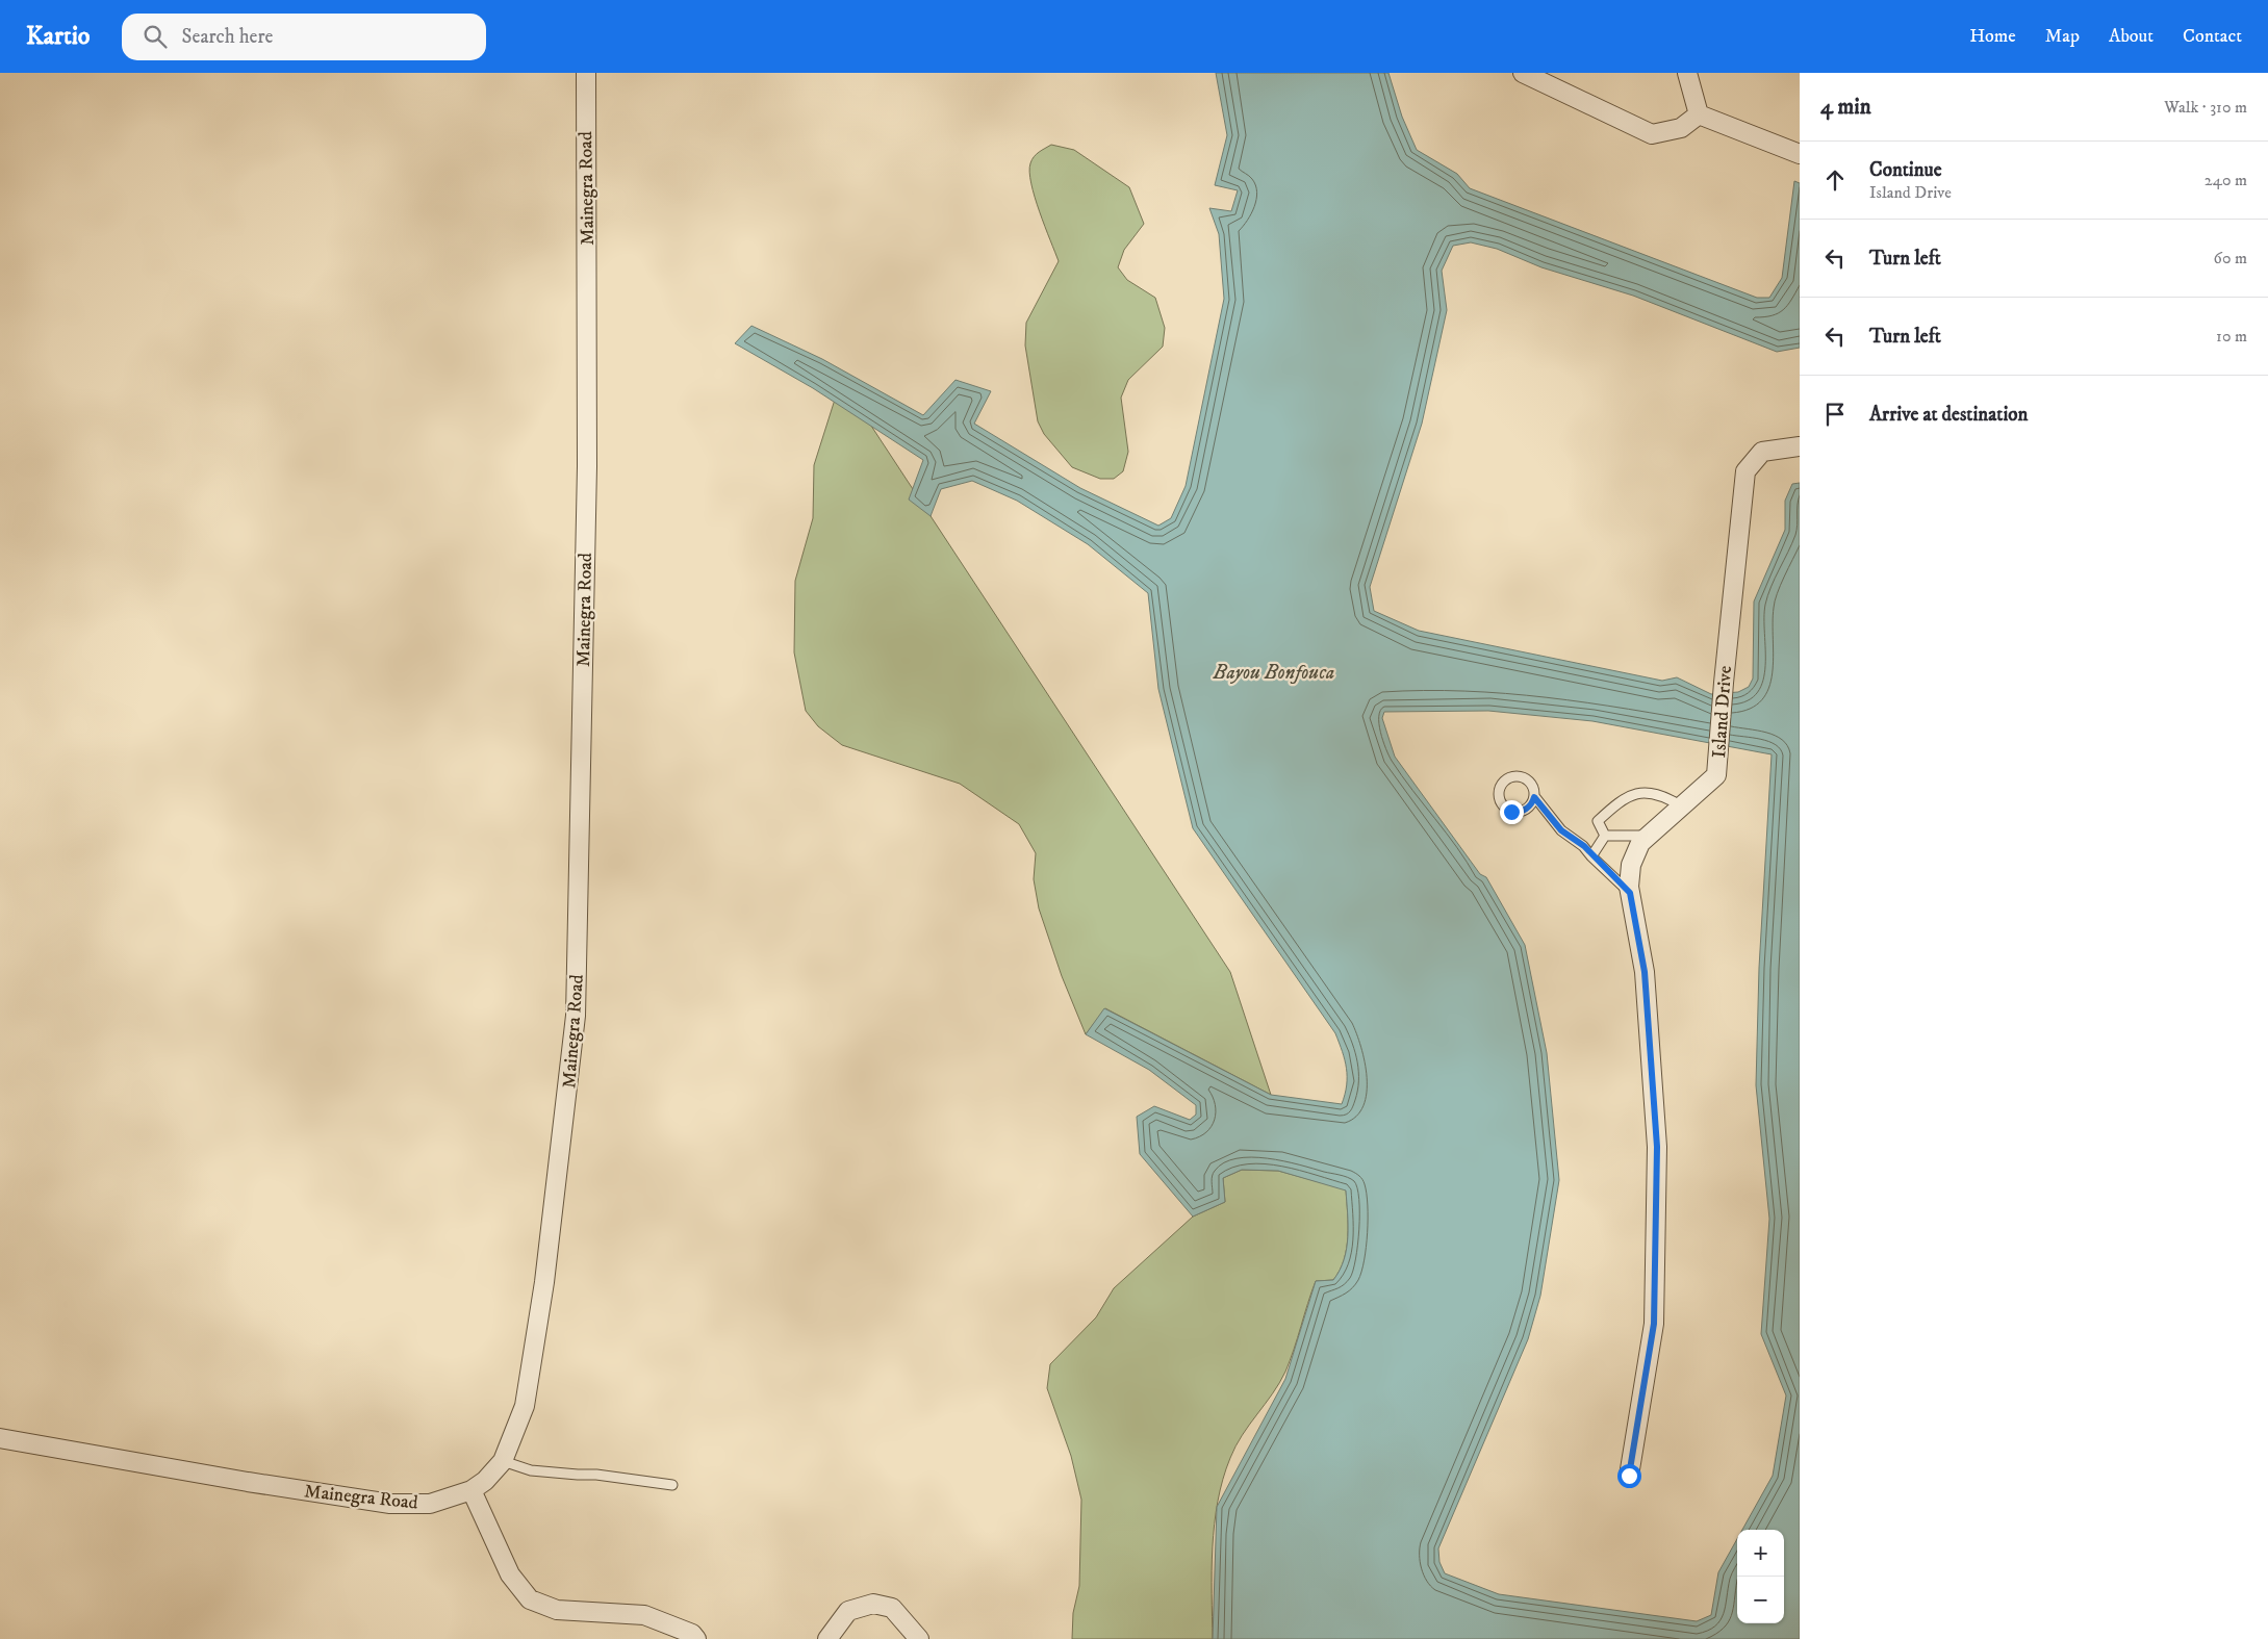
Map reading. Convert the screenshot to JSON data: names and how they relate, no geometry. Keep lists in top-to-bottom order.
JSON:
{
  "streets": {
    "street": ["Mainegra Road", "Island Drive"]
  },
  "water": ["Bayou Bonfouca"],
  "page": {
    "header": "Kartio",
    "search": "Search here",
    "nav": [
      "Home",
      "Map",
      "About",
      "Contact"
    ],
    "heading": ["4 min", "Walk · 310 m"],
    "list": [
      ["Continue", "Island Drive", "240 m"],
      ["Turn left", "60 m"],
      ["Turn left", "10 m"],
      "Arrive at destination"
    ],
    "map_buttons": ["+", "−"]
  }
}
